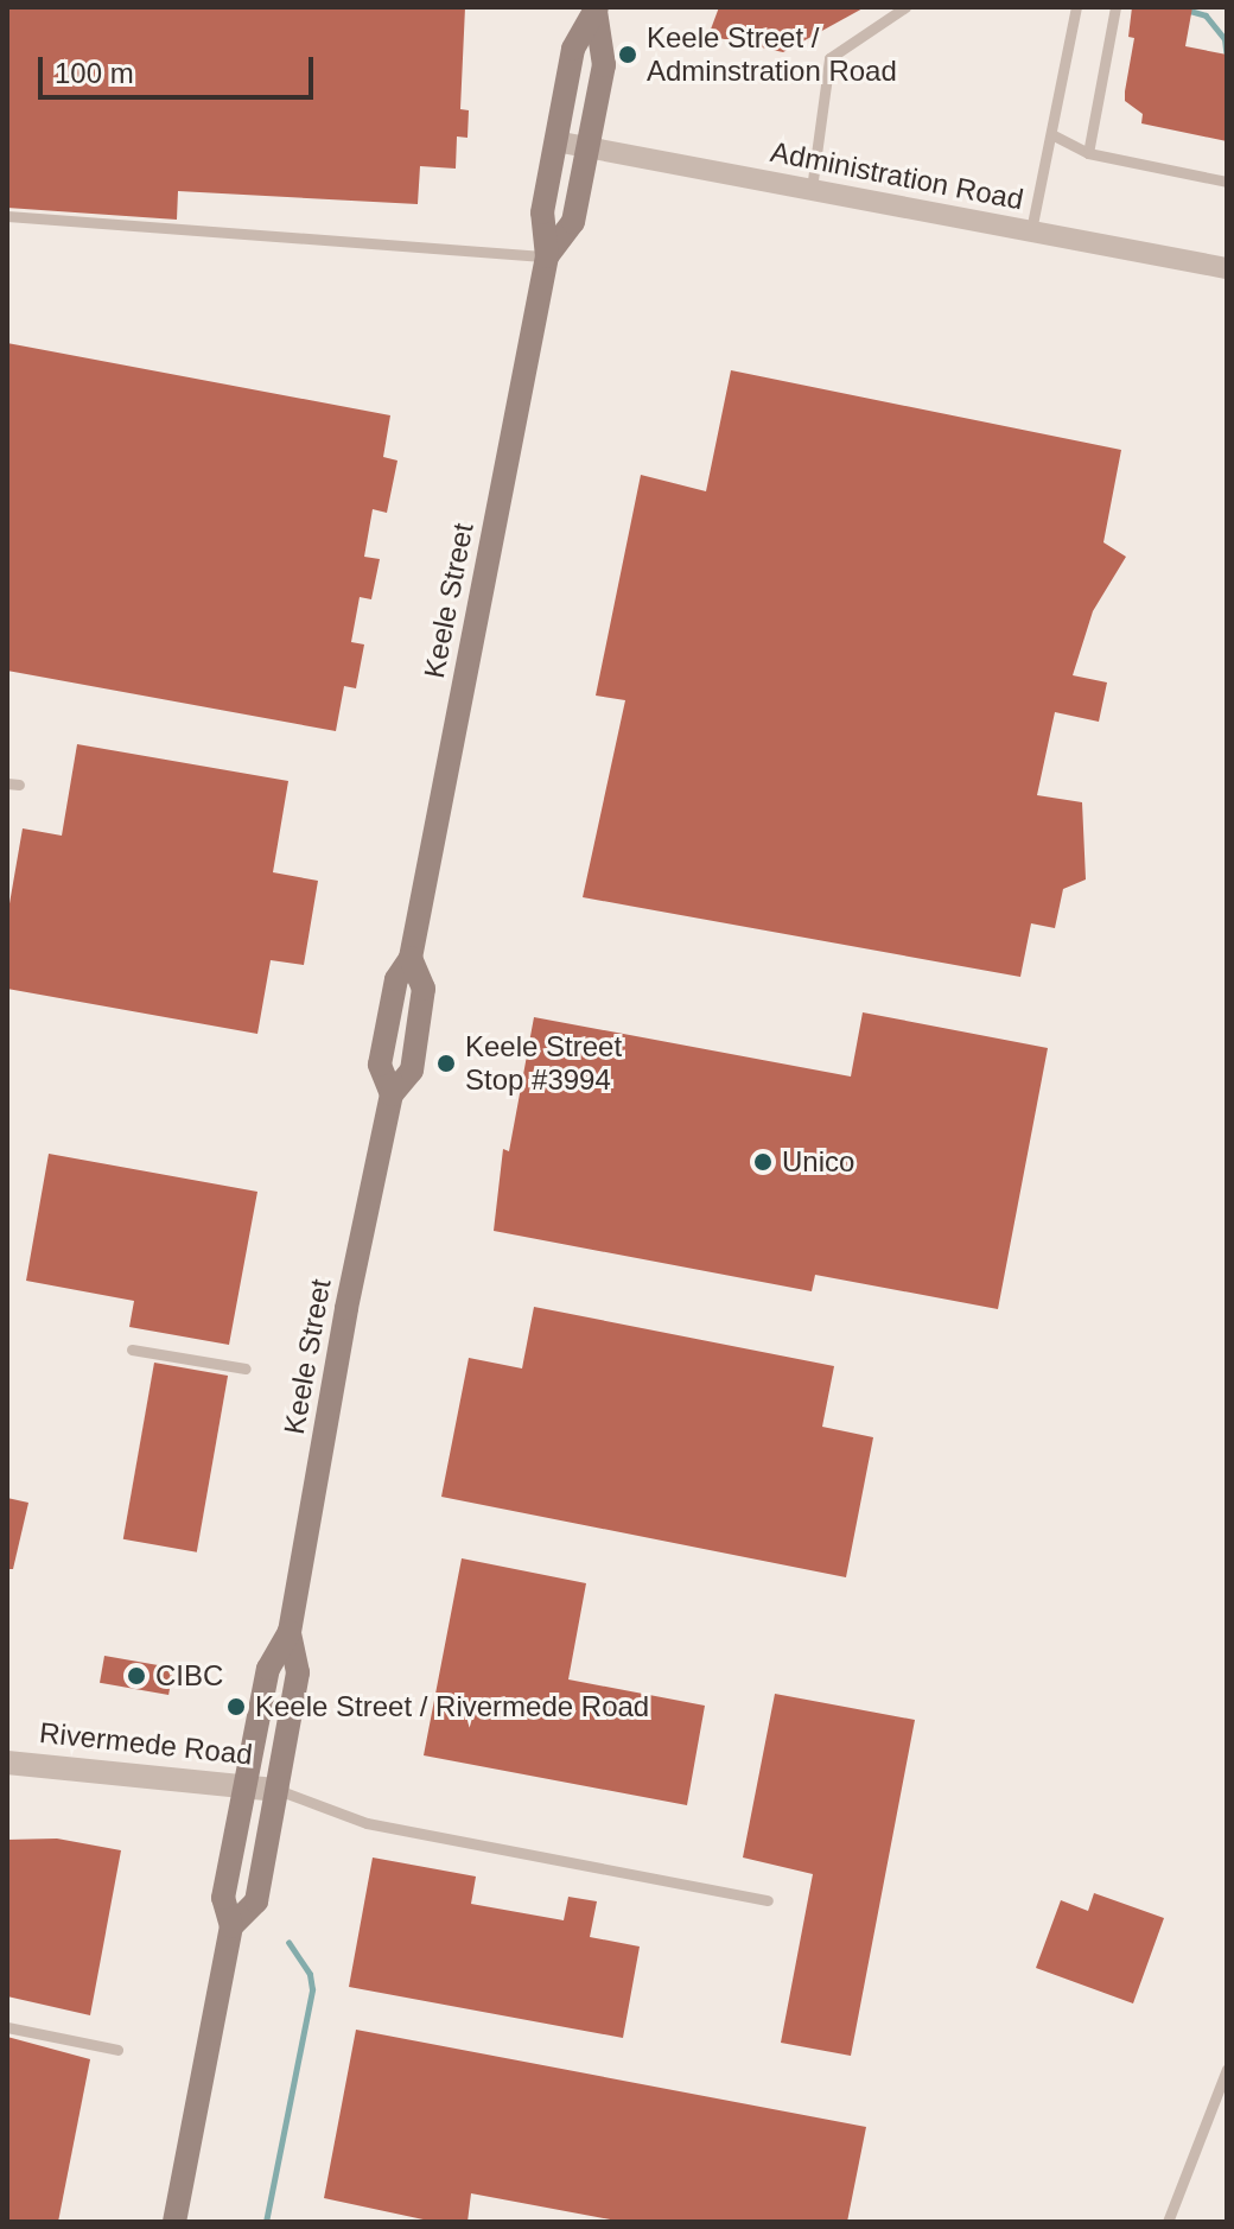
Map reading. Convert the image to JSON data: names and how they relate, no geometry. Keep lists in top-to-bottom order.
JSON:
{
  "streets": {
    "main road": ["Keele Street"],
    "street": ["Administration Road", "Rivermede Road"]
  },
  "crossings": [
    ["Administration Road", "Keele Street"],
    ["Keele Street", "Rivermede Road"]
  ],
  "places": [
    "Keele Street / Adminstration Road",
    "Keele Street Stop #3994",
    "Unico",
    "CIBC",
    "Keele Street / Rivermede Road"
  ],
  "scale_bar": "100 m"
}
